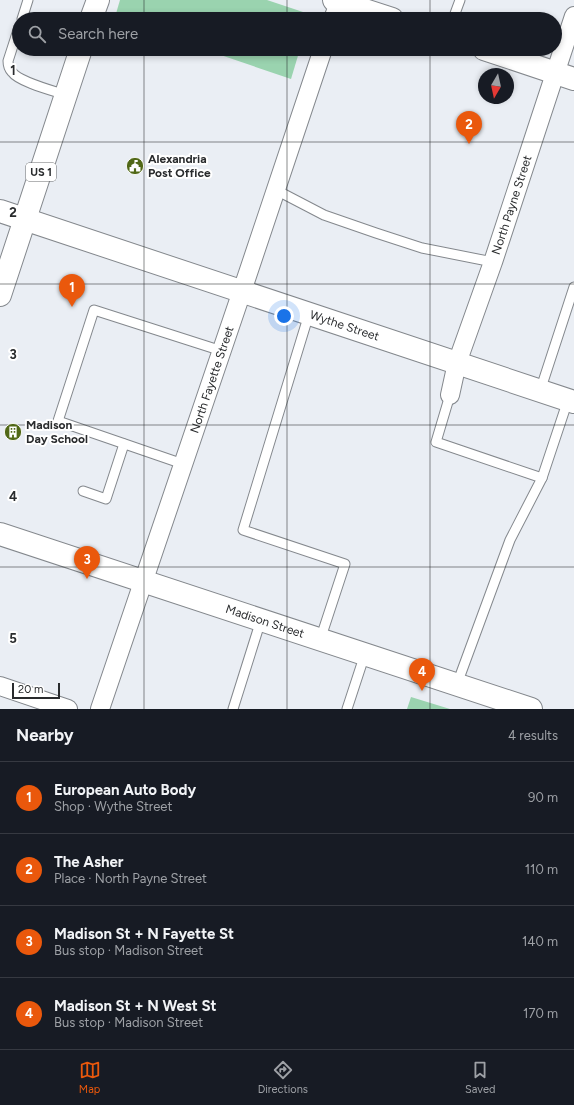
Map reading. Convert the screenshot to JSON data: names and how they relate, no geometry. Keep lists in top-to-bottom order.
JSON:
{
  "streets": {
    "main road": ["US 1", "Wythe Street", "Madison Street"],
    "street": ["North Payne Street", "North Fayette Street"]
  },
  "crossings": [
    ["US 1", "Wythe Street"],
    ["North Payne Street", "Wythe Street"],
    ["Wythe Street", "North Fayette Street"],
    ["North Fayette Street", "Madison Street"]
  ],
  "places": {
    "public building": ["Alexandria Post Office"],
    "building": ["Madison Day School"]
  },
  "scale_bar": "20 m",
  "north": "bottom",
  "page": {
    "search": "Search here",
    "pins": [
      "2",
      "1",
      "3",
      "4"
    ],
    "scale": "20 m",
    "heading": ["Nearby", "4 results"],
    "list": [
      {
        "mark": "1",
        "name": "European Auto Body",
        "note": "Shop · Wythe Street",
        "value": "90 m"
      },
      {
        "mark": "2",
        "name": "The Asher",
        "note": "Place · North Payne Street",
        "value": "110 m"
      },
      {
        "mark": "3",
        "name": "Madison St + N Fayette St",
        "note": "Bus stop · Madison Street",
        "value": "140 m"
      },
      {
        "mark": "4",
        "name": "Madison St + N West St",
        "note": "Bus stop · Madison Street",
        "value": "170 m"
      }
    ],
    "nav": ["Map", "Directions", "Saved"]
  },
  "grid": {
    "rows": [
      "1",
      "2",
      "3",
      "4",
      "5"
    ]
  }
}
